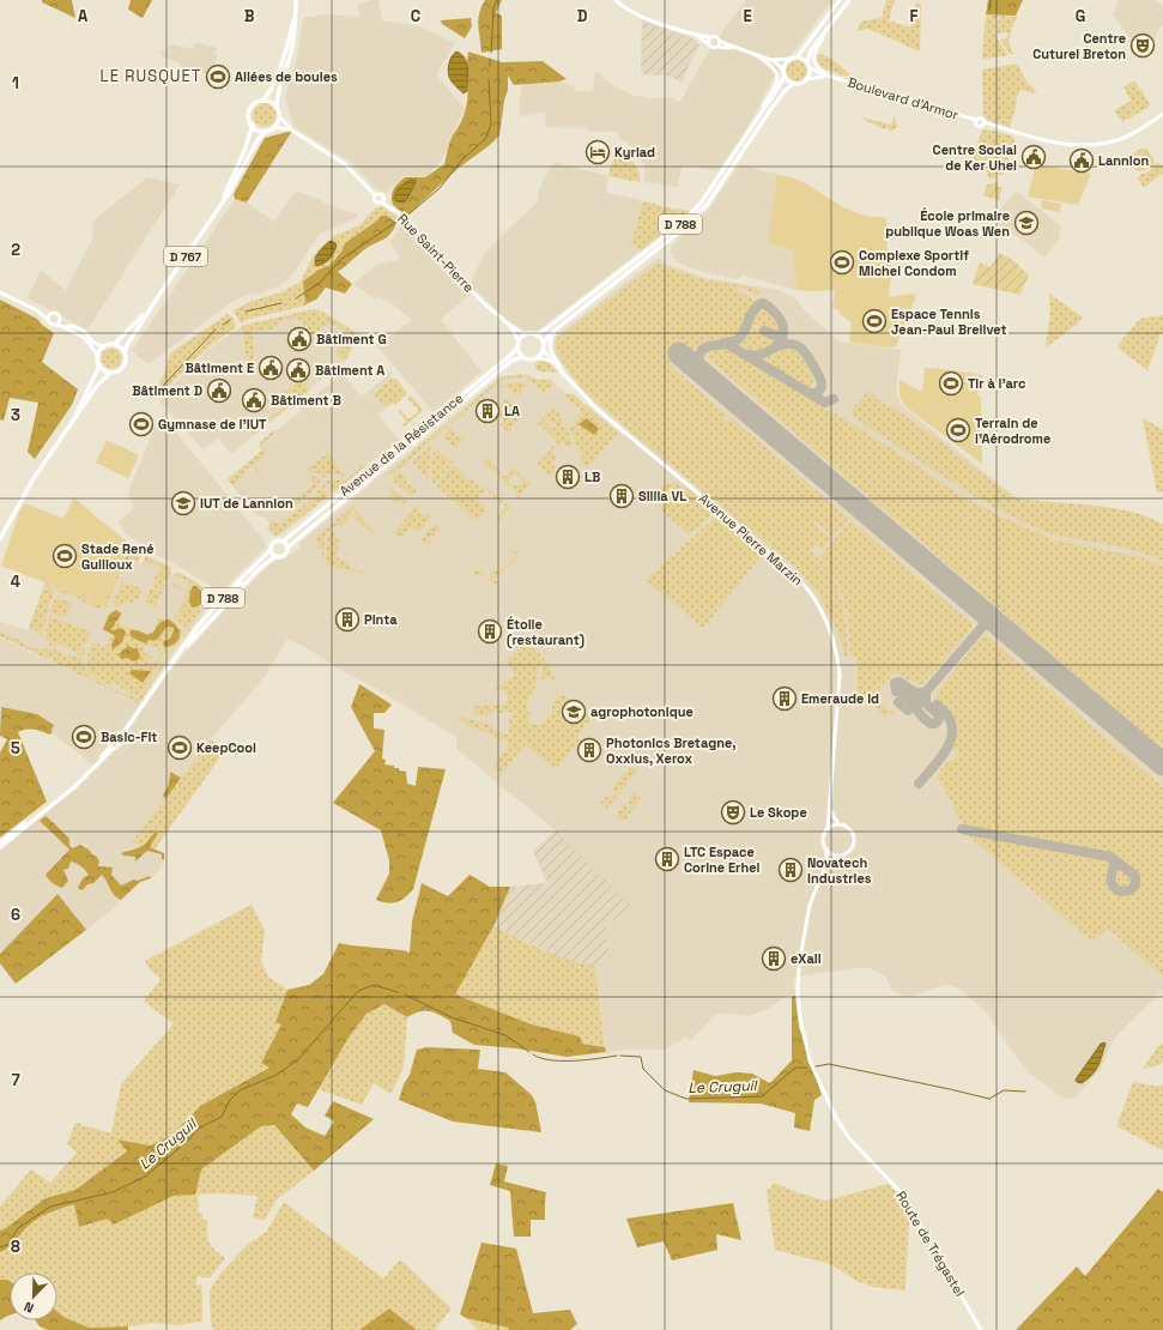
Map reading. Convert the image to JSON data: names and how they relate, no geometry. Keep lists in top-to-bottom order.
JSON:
{
  "streets": {
    "main road": [
      "Boulevard d'Armor",
      "D 788",
      "Rue Saint-Pierre",
      "D 767",
      "Avenue de la Résistance",
      "Avenue Pierre Marzin",
      "Route de Trégastel"
    ]
  },
  "crossings": [
    ["Boulevard d'Armor", "D 788"],
    ["D 788", "Rue Saint-Pierre"],
    ["D 788", "Avenue de la Résistance"],
    ["D 788", "Avenue Pierre Marzin"],
    ["Rue Saint-Pierre", "Avenue de la Résistance"],
    ["Rue Saint-Pierre", "Avenue Pierre Marzin"],
    ["Avenue de la Résistance", "Avenue Pierre Marzin"]
  ],
  "districts": ["LE RUSQUET"],
  "water": ["Le Cruguil"],
  "places": {
    "theatre": ["Centre Cuturel Breton", "Le Skope"],
    "sports": [
      "Allées de boules",
      "Complexe Sportif Michel Condom",
      "Espace Tennis Jean-Paul Brelivet",
      "Tir à l'arc",
      "Gymnase de l'IUT",
      "Terrain de l'Aérodrome",
      "Stade René Guilloux",
      "Basic-Fit",
      "KeepCool"
    ],
    "hotel": ["Kyriad"],
    "public building": [
      "Centre Social de Ker Uhel",
      "Lannion",
      "Bâtiment G",
      "Bâtiment E",
      "Bâtiment A",
      "Bâtiment D",
      "Bâtiment B"
    ],
    "school or university": ["École primaire publique Woas Wen", "IUT de Lannion", "agrophotonique"],
    "building": [
      "LA",
      "LB",
      "Sillia VL",
      "Pinta",
      "Étoile (restaurant)",
      "Emeraude Id",
      "Photonics Bretagne, Oxxius, Xerox",
      "LTC Espace Corine Erhel",
      "Novatech Industries",
      "eXail"
    ]
  },
  "north": "bottom left",
  "grid": {
    "columns": [
      "A",
      "B",
      "C",
      "D",
      "E",
      "F",
      "G"
    ],
    "rows": [
      "1",
      "2",
      "3",
      "4",
      "5",
      "6",
      "7",
      "8"
    ]
  }
}
